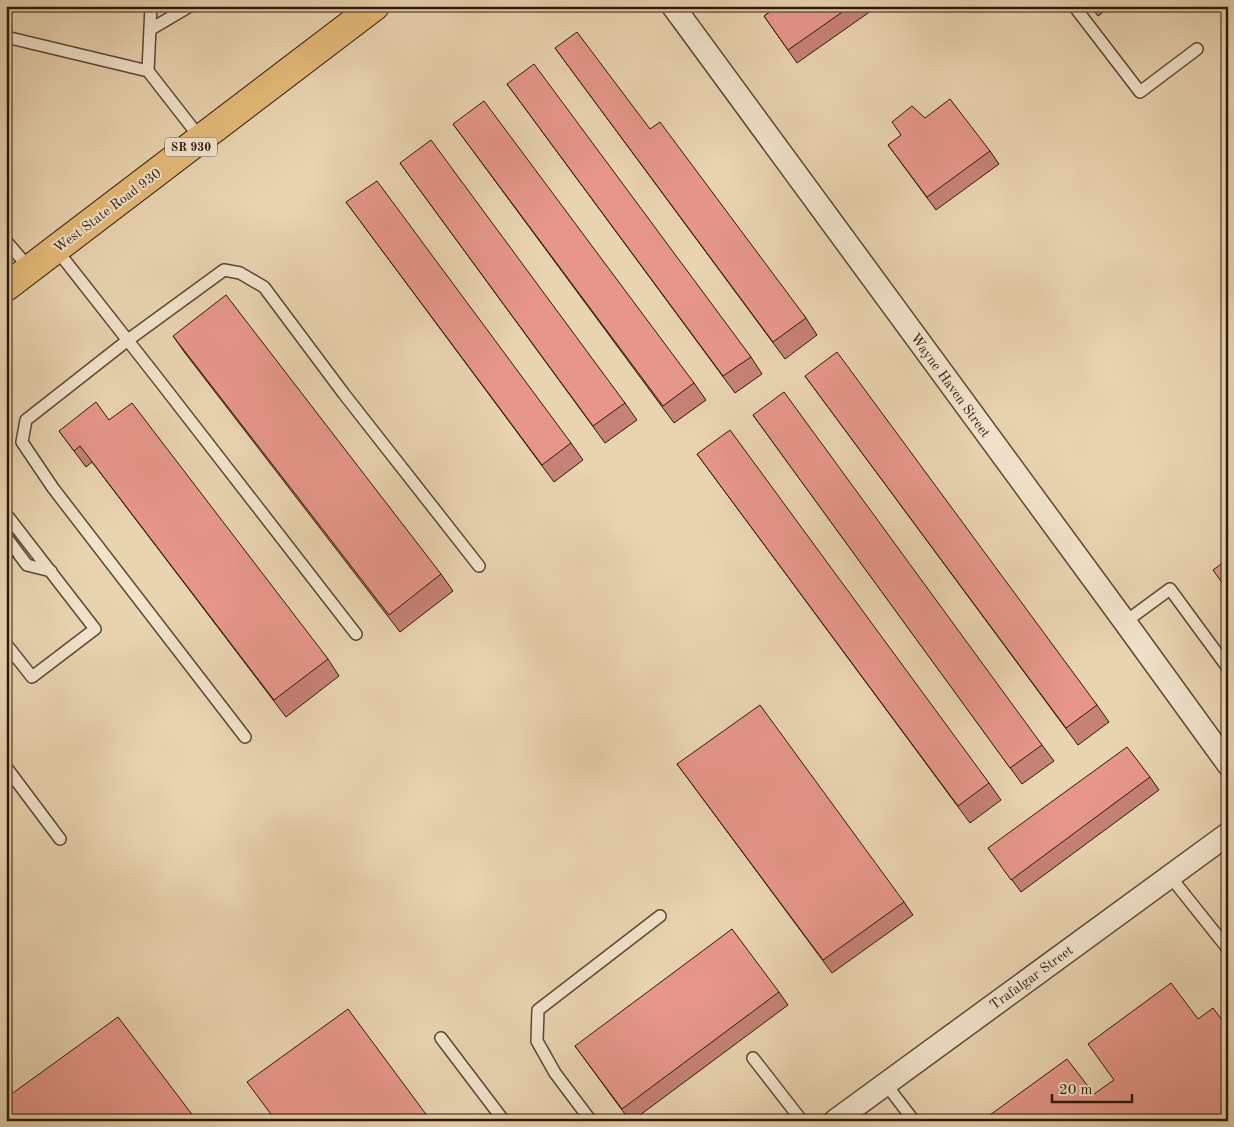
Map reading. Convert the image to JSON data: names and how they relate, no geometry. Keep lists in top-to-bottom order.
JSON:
{
  "streets": {
    "highway": ["SR 930", "West State Road 930"],
    "street": ["Wayne Haven Street", "Trafalgar Street"]
  },
  "scale_bar": "20 m"
}
